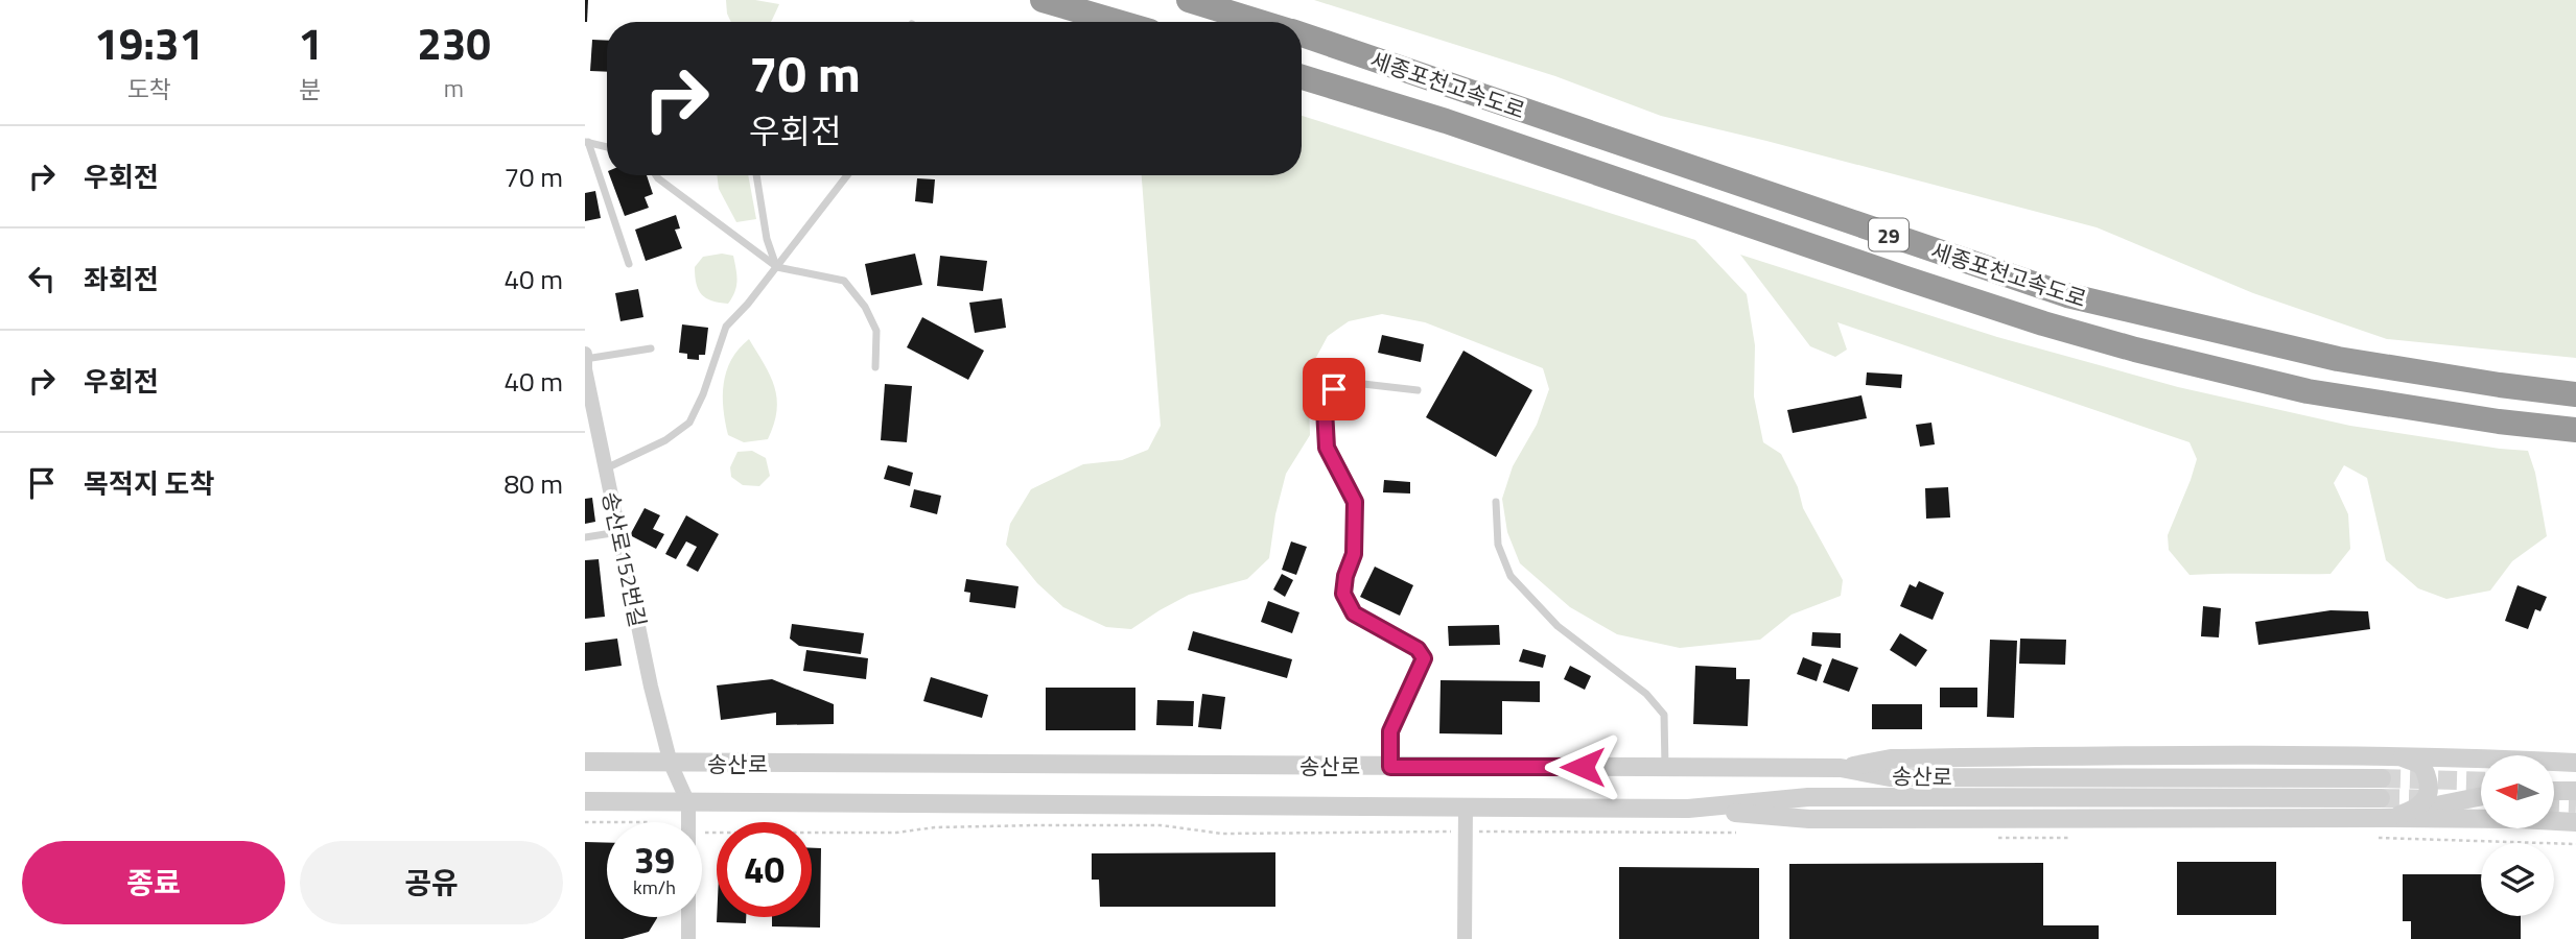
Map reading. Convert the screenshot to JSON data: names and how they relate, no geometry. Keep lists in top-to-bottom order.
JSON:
{
  "streets": {
    "highway": ["세종포천고속도로", "29"],
    "street": ["송산로152번길", "송산로"]
  },
  "crossings": [
    ["송산로152번길", "송산로"]
  ],
  "north": "left",
  "page": {
    "eta": [
      "19:31",
      "도착",
      "1",
      "분",
      "230",
      "m"
    ],
    "turn": ["70 m", "우회전"],
    "list": [
      {
        "name": "우회전",
        "value": "70 m"
      },
      {
        "name": "좌회전",
        "value": "40 m"
      },
      {
        "name": "우회전",
        "value": "40 m"
      },
      {
        "name": "목적지 도착",
        "value": "80 m"
      }
    ],
    "speed": "39 km/h",
    "limit": "40",
    "buttons": ["종료", "공유"]
  }
}
